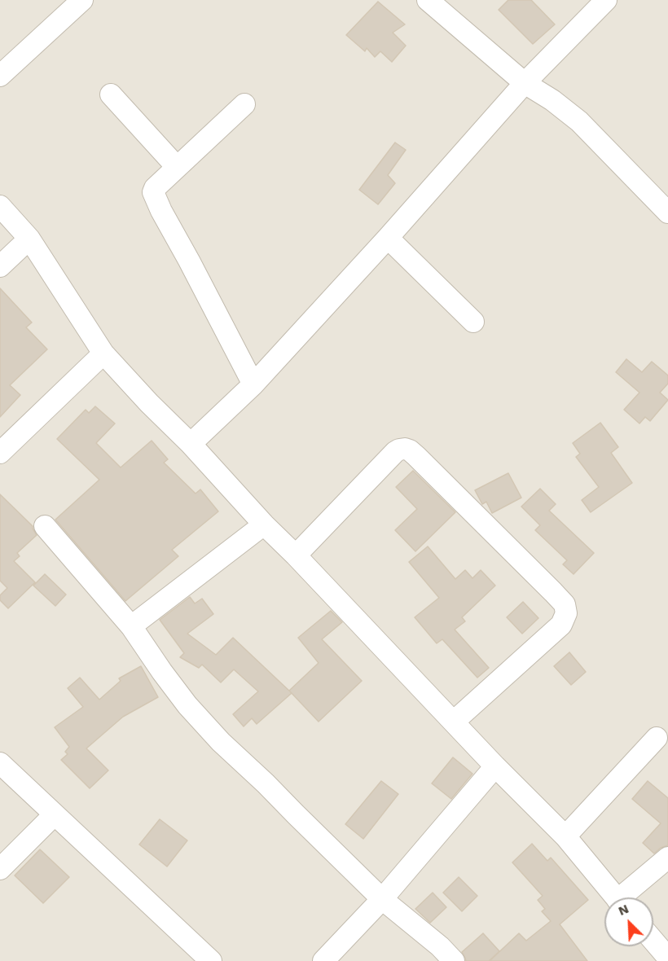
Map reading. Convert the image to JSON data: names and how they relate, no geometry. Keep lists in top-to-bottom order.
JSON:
{
  "north": "top left"
}
